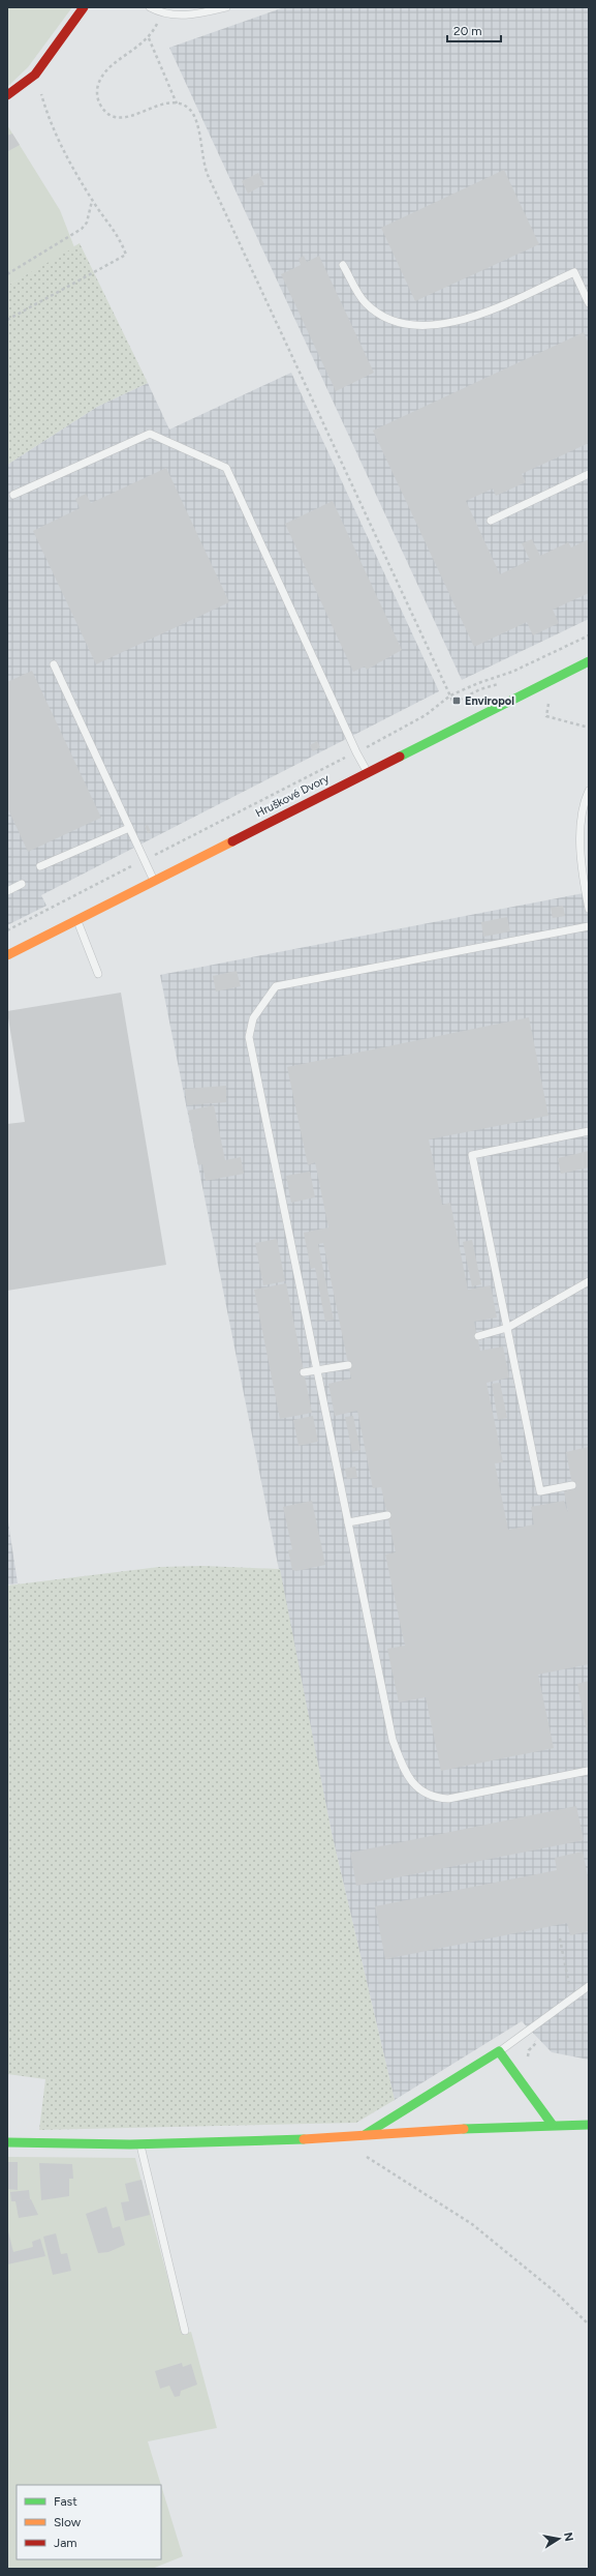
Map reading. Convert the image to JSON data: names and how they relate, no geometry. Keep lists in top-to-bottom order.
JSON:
{
  "streets": {
    "street": ["Hruškové Dvory"]
  },
  "places": {
    "transit": ["Enviropol"]
  },
  "legend": ["Fast", "Slow", "Jam"],
  "scale_bar": "20 m",
  "north": "right"
}
